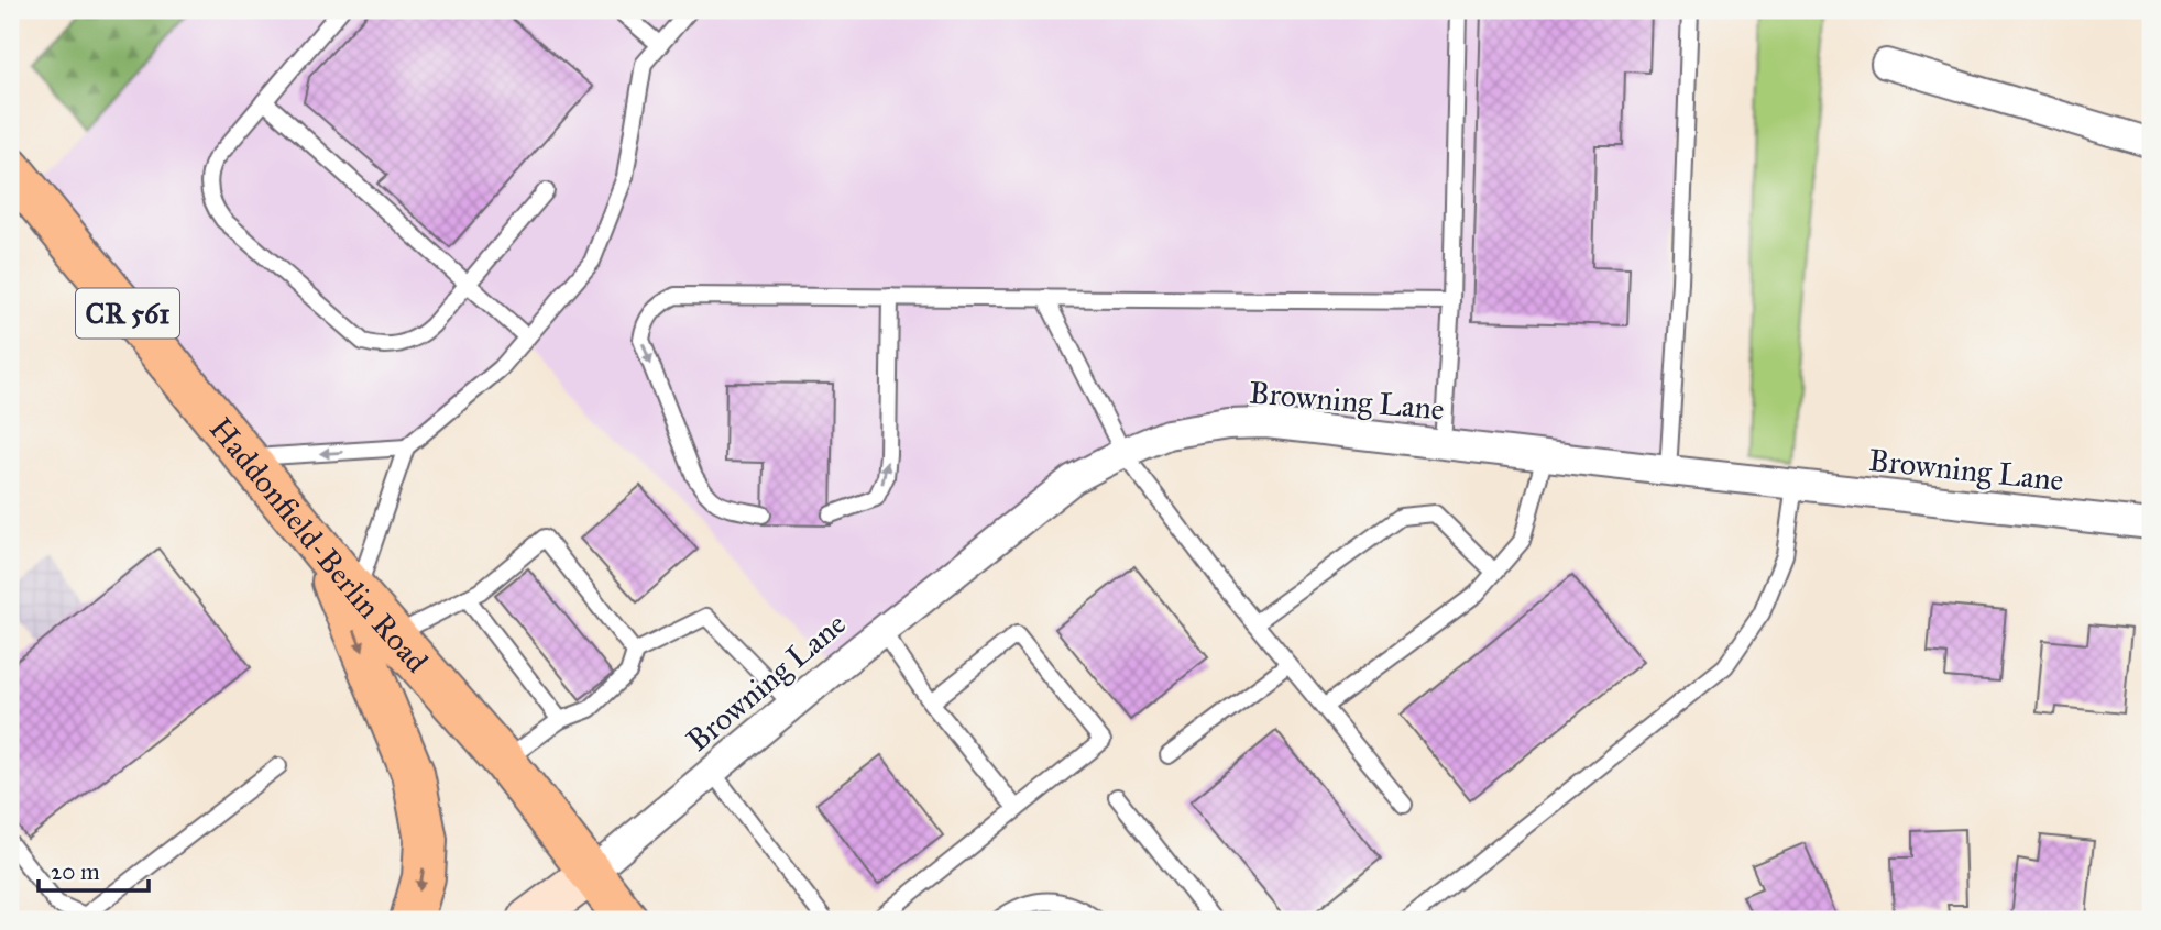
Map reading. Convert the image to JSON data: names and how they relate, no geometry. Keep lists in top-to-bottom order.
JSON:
{
  "streets": {
    "main road": ["CR 561", "Haddonfield-Berlin Road"],
    "street": ["Browning Lane"]
  },
  "crossings": [
    ["Browning Lane", "Haddonfield-Berlin Road"]
  ],
  "scale_bar": "20 m"
}
